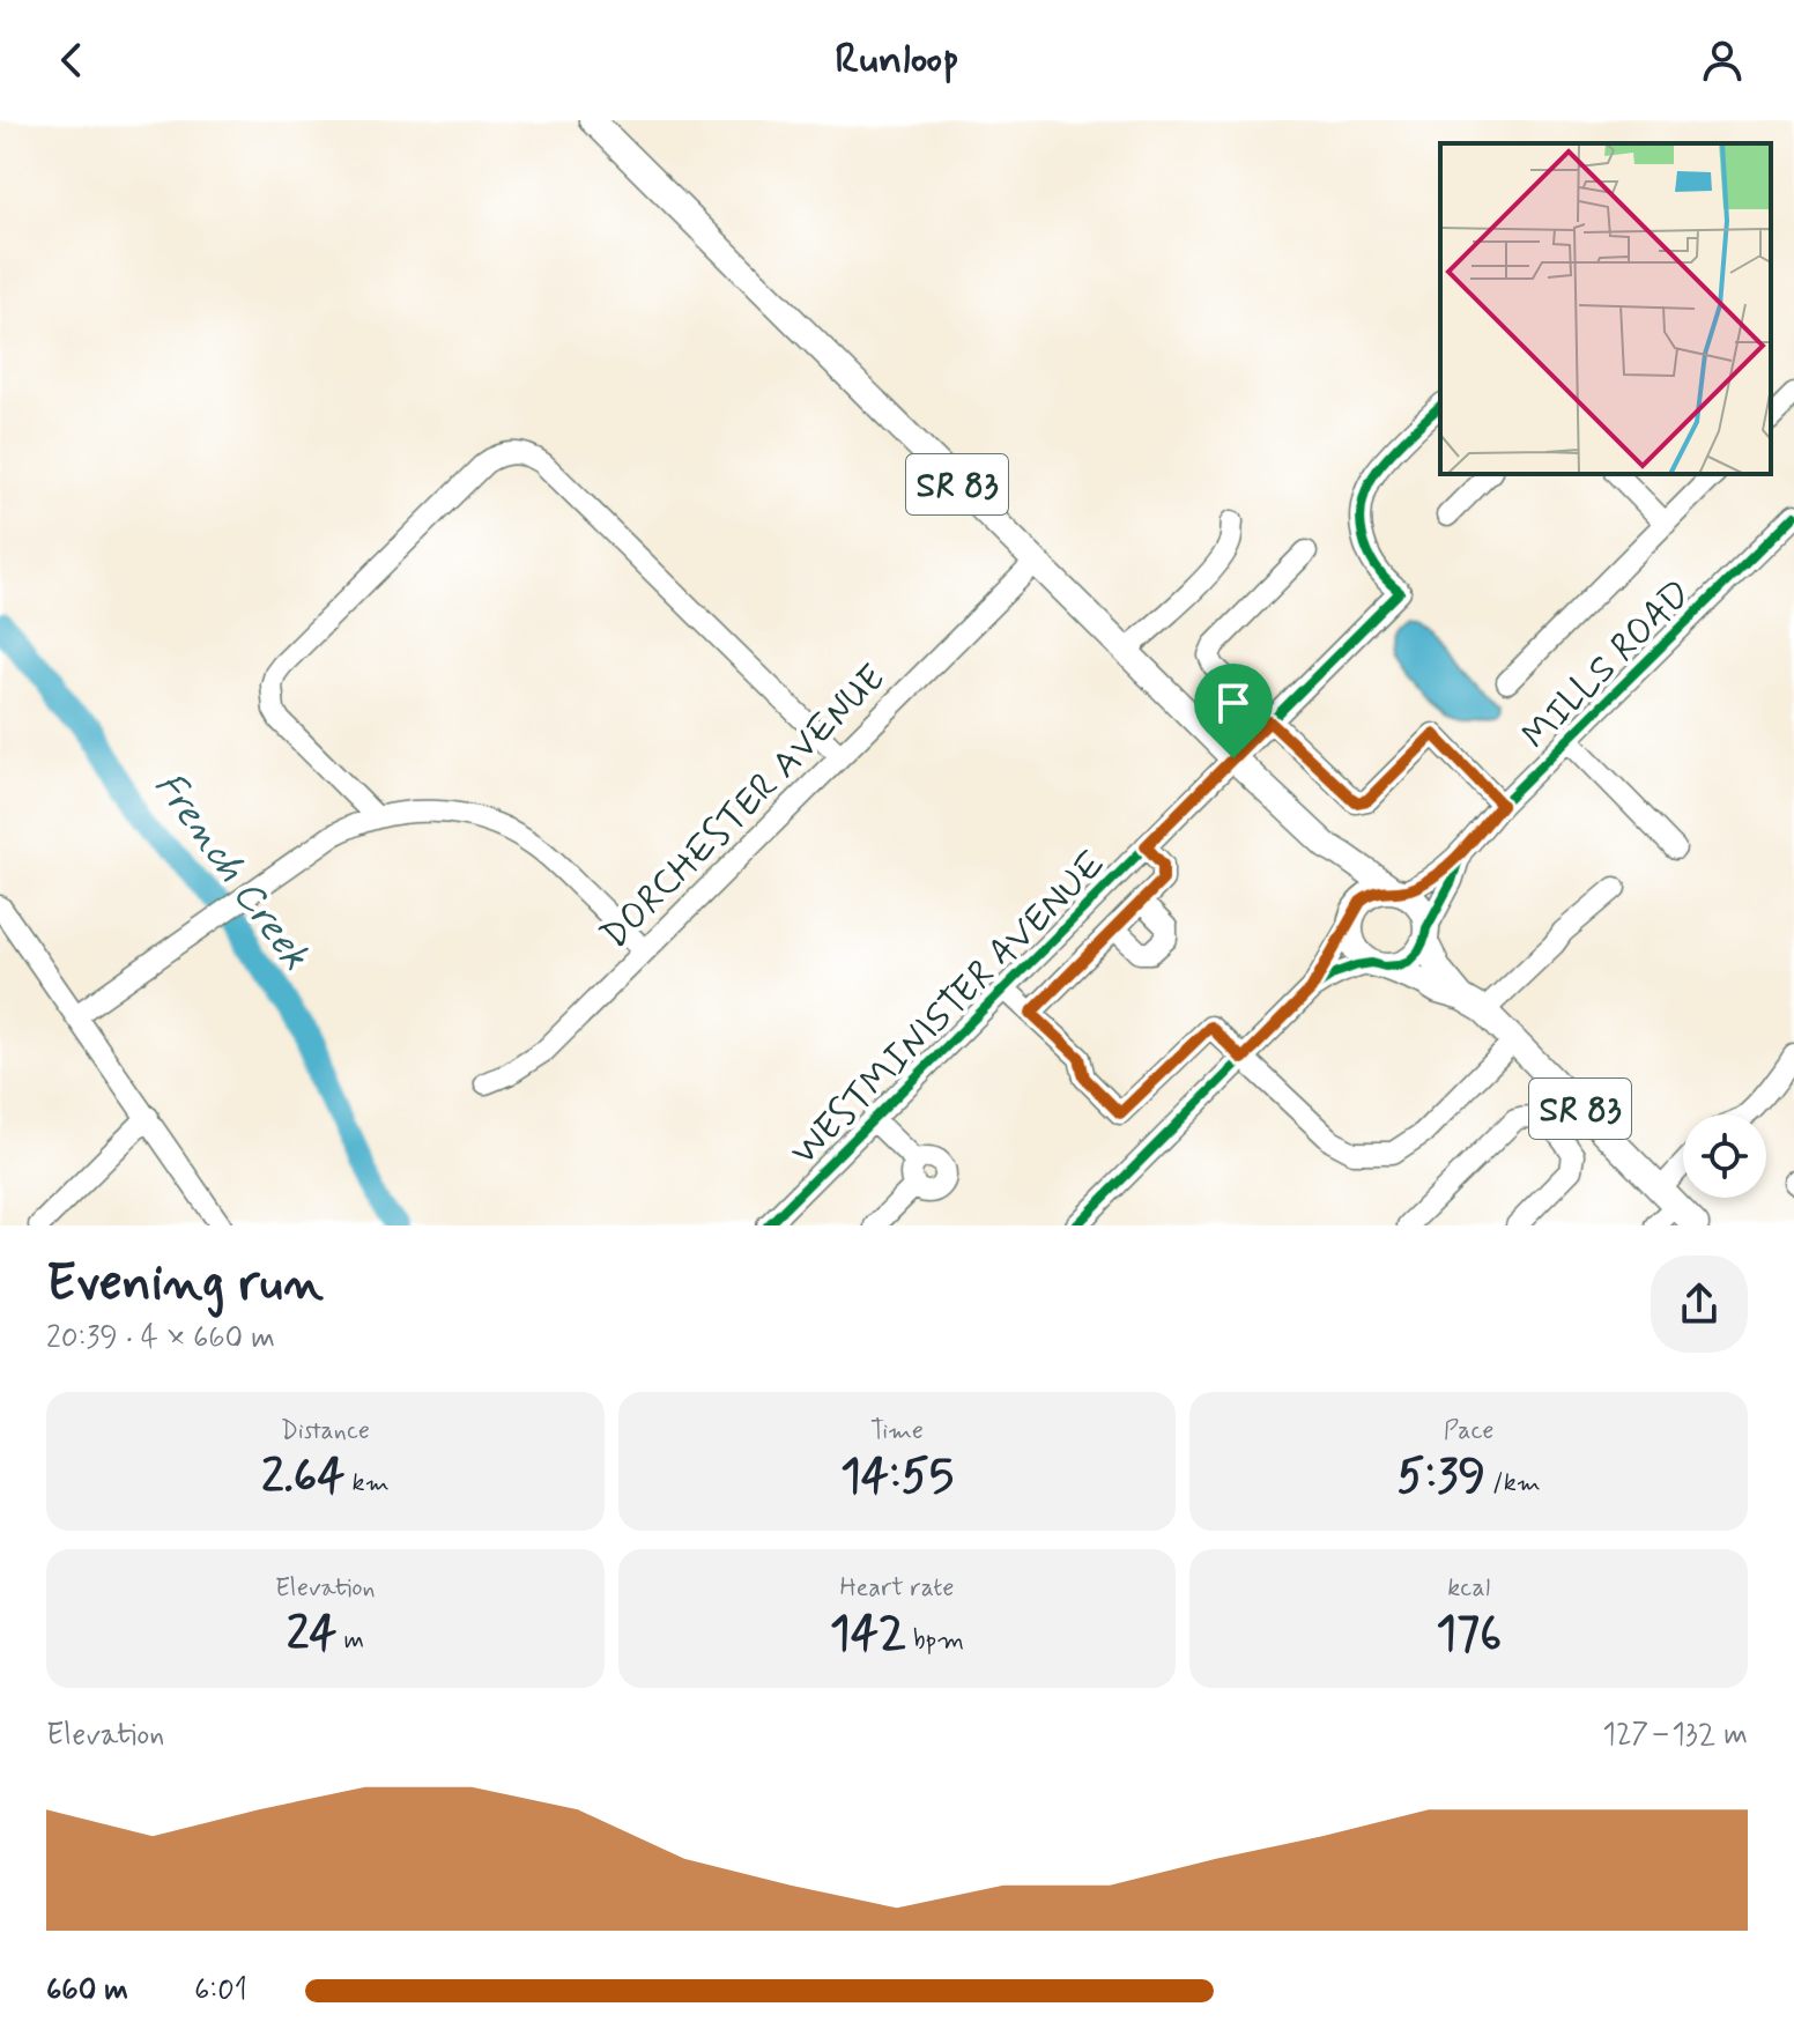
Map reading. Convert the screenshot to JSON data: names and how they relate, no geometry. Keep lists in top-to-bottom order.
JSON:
{
  "streets": {
    "main road": ["SR 83"],
    "street": ["MILLS ROAD", "DORCHESTER AVENUE", "WESTMINISTER AVENUE"]
  },
  "crossings": [
    ["SR 83", "MILLS ROAD"],
    ["SR 83", "DORCHESTER AVENUE"],
    ["SR 83", "WESTMINISTER AVENUE"]
  ],
  "water": ["French Creek"],
  "page": {
    "header": "Runloop",
    "heading": ["Evening run", "20:39 · 4 × 660 m"],
    "stats": [
      ["Distance", "2.64 km"],
      ["Time", "14:55"],
      ["Pace", "5:39 /km"],
      ["Elevation", "24 m"],
      ["Heart rate", "142 bpm"],
      ["kcal", "176"]
    ],
    "chart": ["Elevation", "127–132 m"],
    "list": [
      {
        "name": "660 m",
        "note": "6:01"
      }
    ]
  }
}
